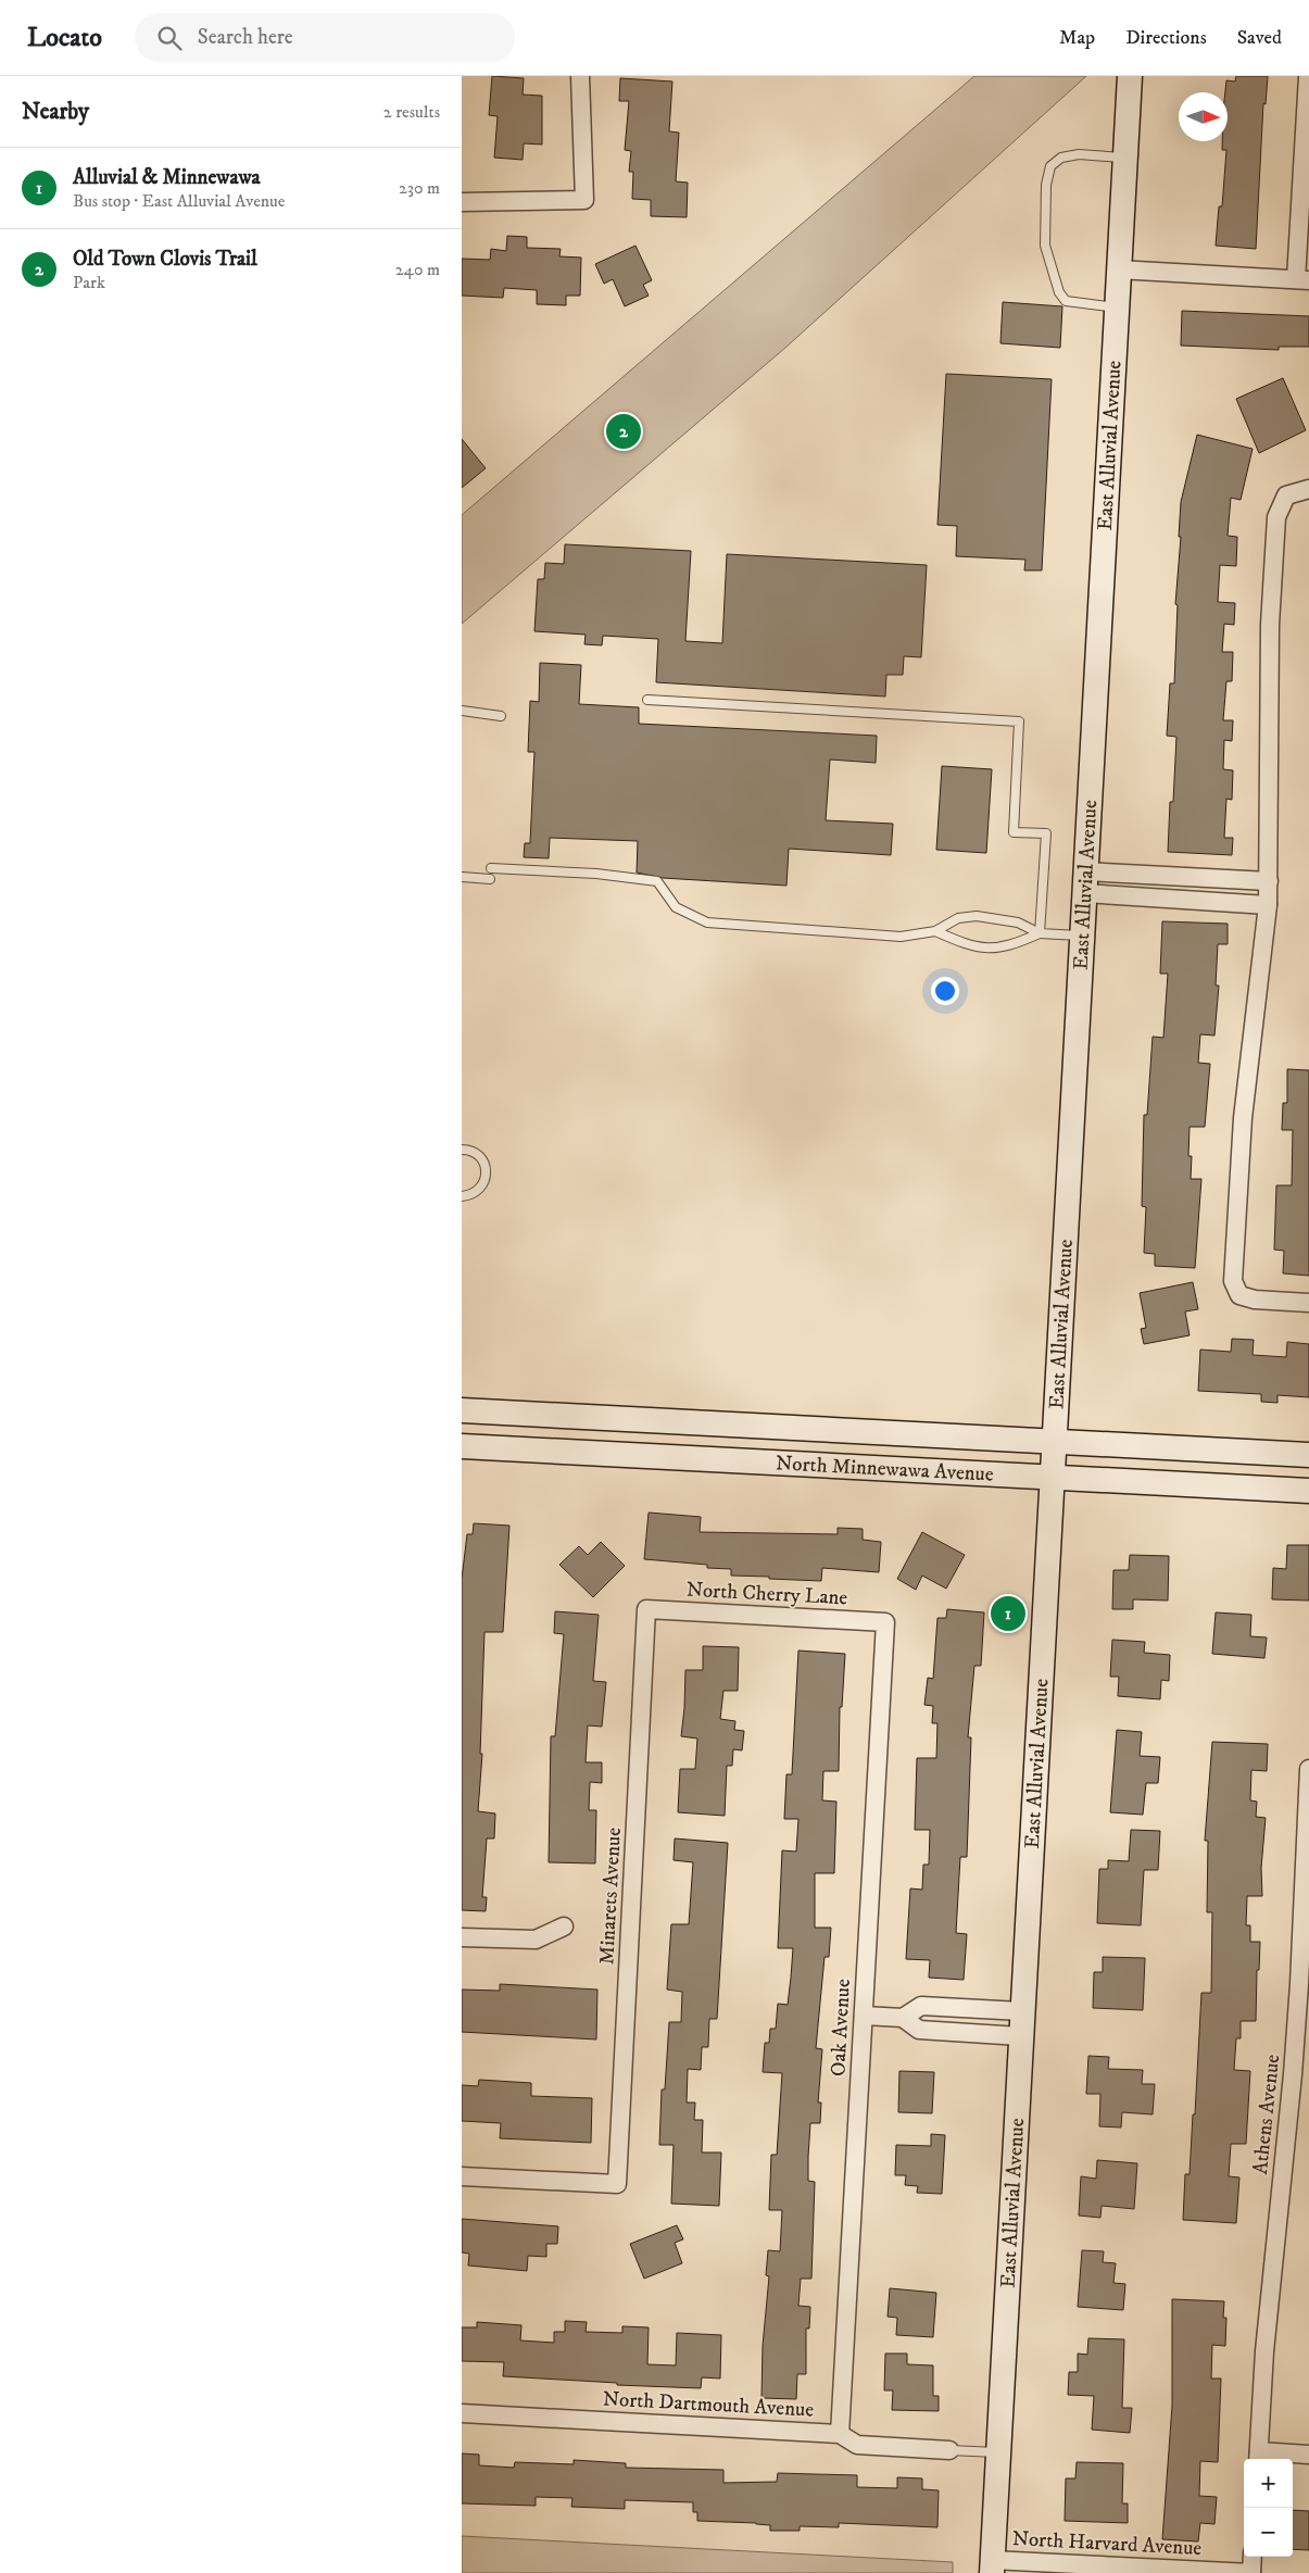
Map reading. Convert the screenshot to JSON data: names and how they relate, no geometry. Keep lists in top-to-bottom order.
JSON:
{
  "streets": {
    "street": [
      "East Alluvial Avenue",
      "North Minnewawa Avenue",
      "North Cherry Lane",
      "Minarets Avenue",
      "Oak Avenue",
      "Athens Avenue",
      "North Dartmouth Avenue",
      "North Harvard Avenue"
    ]
  },
  "crossings": [
    ["East Alluvial Avenue", "North Minnewawa Avenue"],
    ["East Alluvial Avenue", "North Harvard Avenue"],
    ["North Cherry Lane", "Minarets Avenue"],
    ["North Cherry Lane", "Oak Avenue"],
    ["Oak Avenue", "North Dartmouth Avenue"]
  ],
  "north": "right",
  "page": {
    "header": "Locato",
    "search": "Search here",
    "nav": ["Map", "Directions", "Saved"],
    "heading": ["Nearby", "2 results"],
    "list": [
      {
        "mark": "1",
        "name": "Alluvial & Minnewawa",
        "note": "Bus stop · East Alluvial Avenue",
        "value": "230 m"
      },
      {
        "mark": "2",
        "name": "Old Town Clovis Trail",
        "note": "Park",
        "value": "240 m"
      }
    ],
    "pins": ["2", "1"],
    "map_buttons": ["+", "−"]
  }
}
